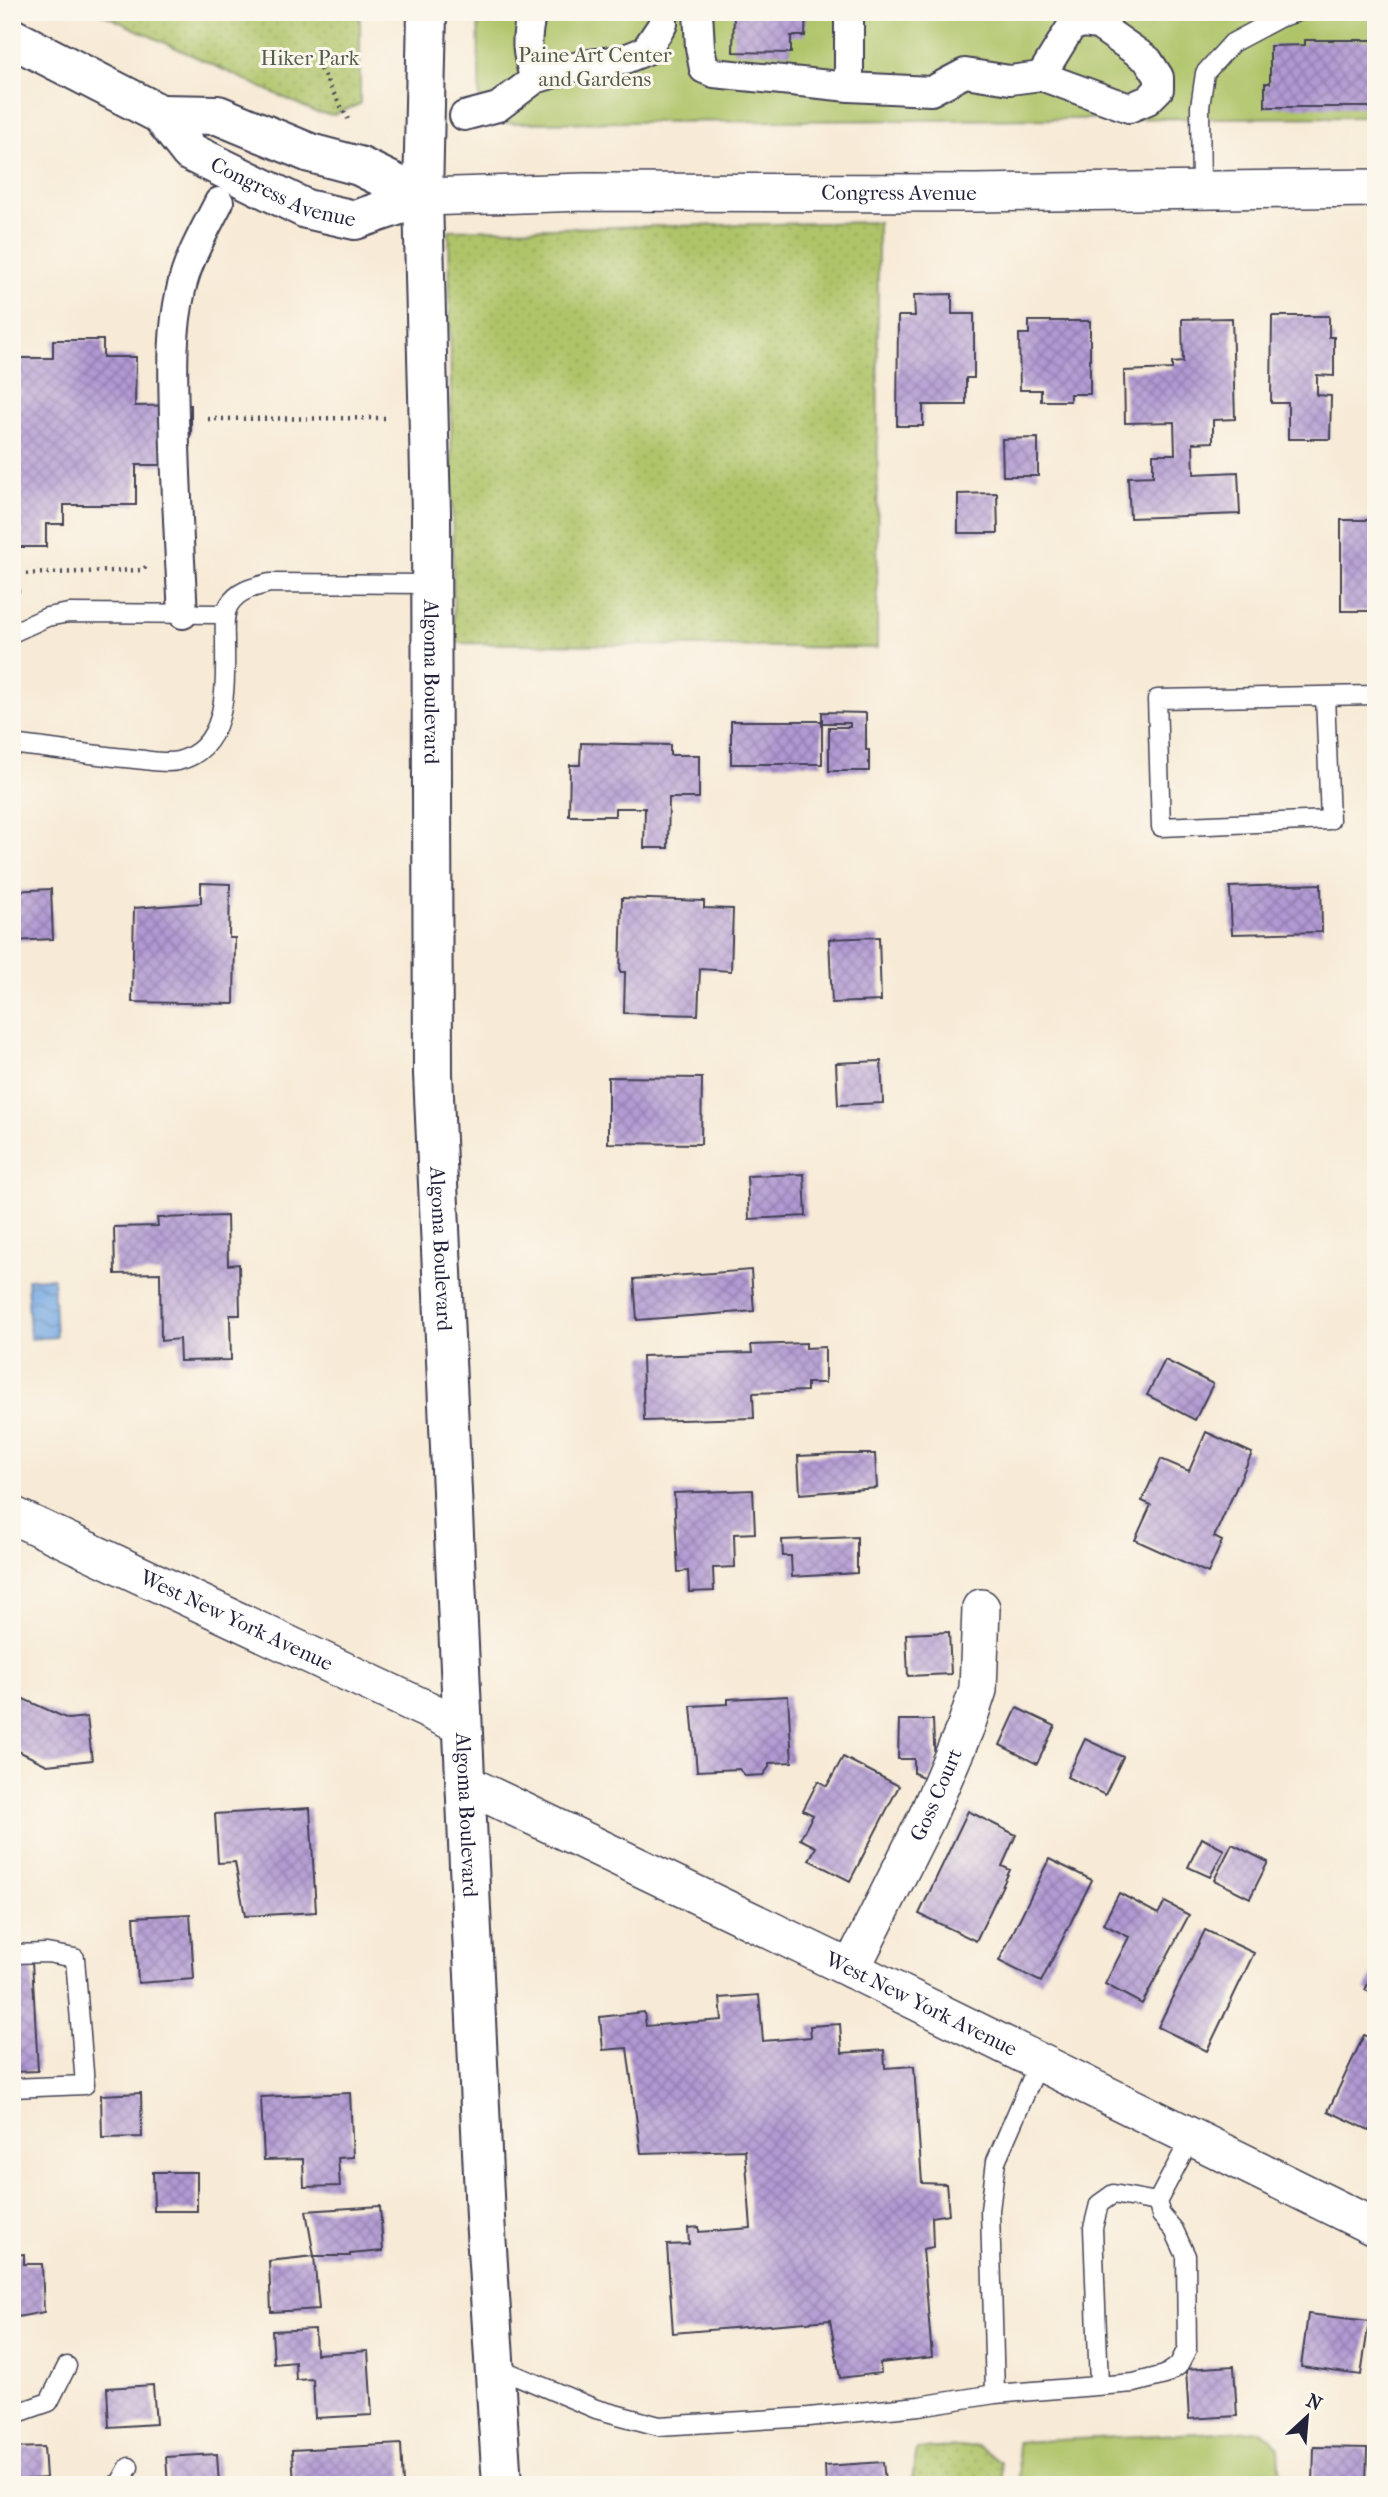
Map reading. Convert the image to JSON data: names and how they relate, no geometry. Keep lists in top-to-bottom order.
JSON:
{
  "streets": {
    "main road": ["Congress Avenue", "Algoma Boulevard"],
    "street": ["West New York Avenue", "Goss Court"]
  },
  "crossings": [
    ["Congress Avenue", "Algoma Boulevard"],
    ["Algoma Boulevard", "West New York Avenue"],
    ["West New York Avenue", "Goss Court"]
  ],
  "parks": ["Paine Art Center and Gardens", "Hiker Park"],
  "north": "top right"
}
